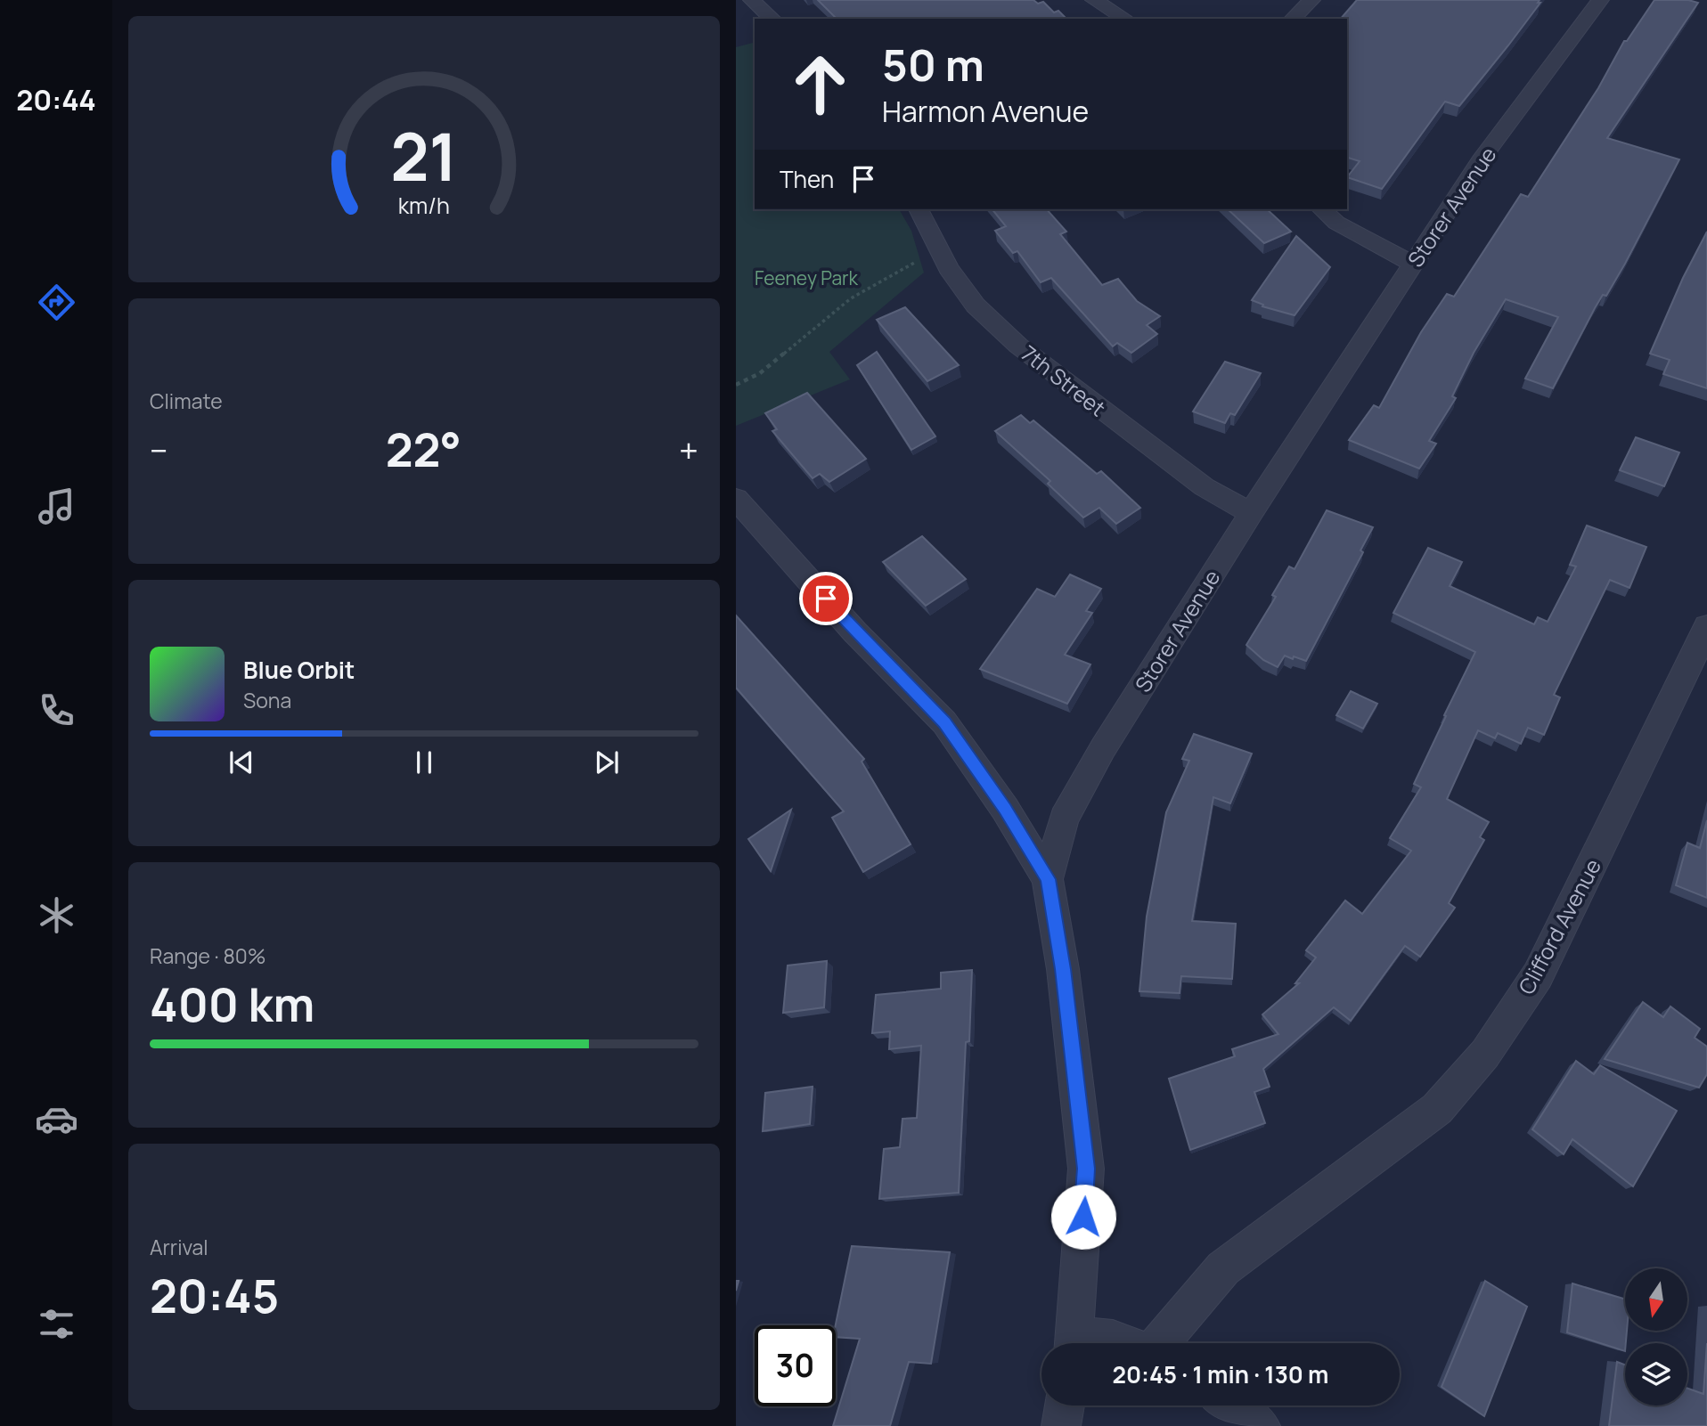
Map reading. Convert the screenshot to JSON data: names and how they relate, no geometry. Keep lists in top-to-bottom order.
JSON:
{
  "streets": {
    "street": ["Storer Avenue", "7th Street", "Clifford Avenue"]
  },
  "crossings": [
    ["Storer Avenue", "7th Street"]
  ],
  "parks": ["Feeney Park"],
  "north": "bottom",
  "page": {
    "tabs": "20:44",
    "turn": ["50 m", "Harmon Avenue"],
    "then": "Then",
    "tile": [
      "Climate",
      ["Range · 80%", "400 km"],
      ["Arrival", "20:45"]
    ],
    "heat": ["−", "22°", "+"],
    "song": ["Blue Orbit", "Sona"],
    "limit": "30",
    "trip": "20:45 · 1 min · 130 m",
    "gauge": ["21", "km/h"]
  }
}
